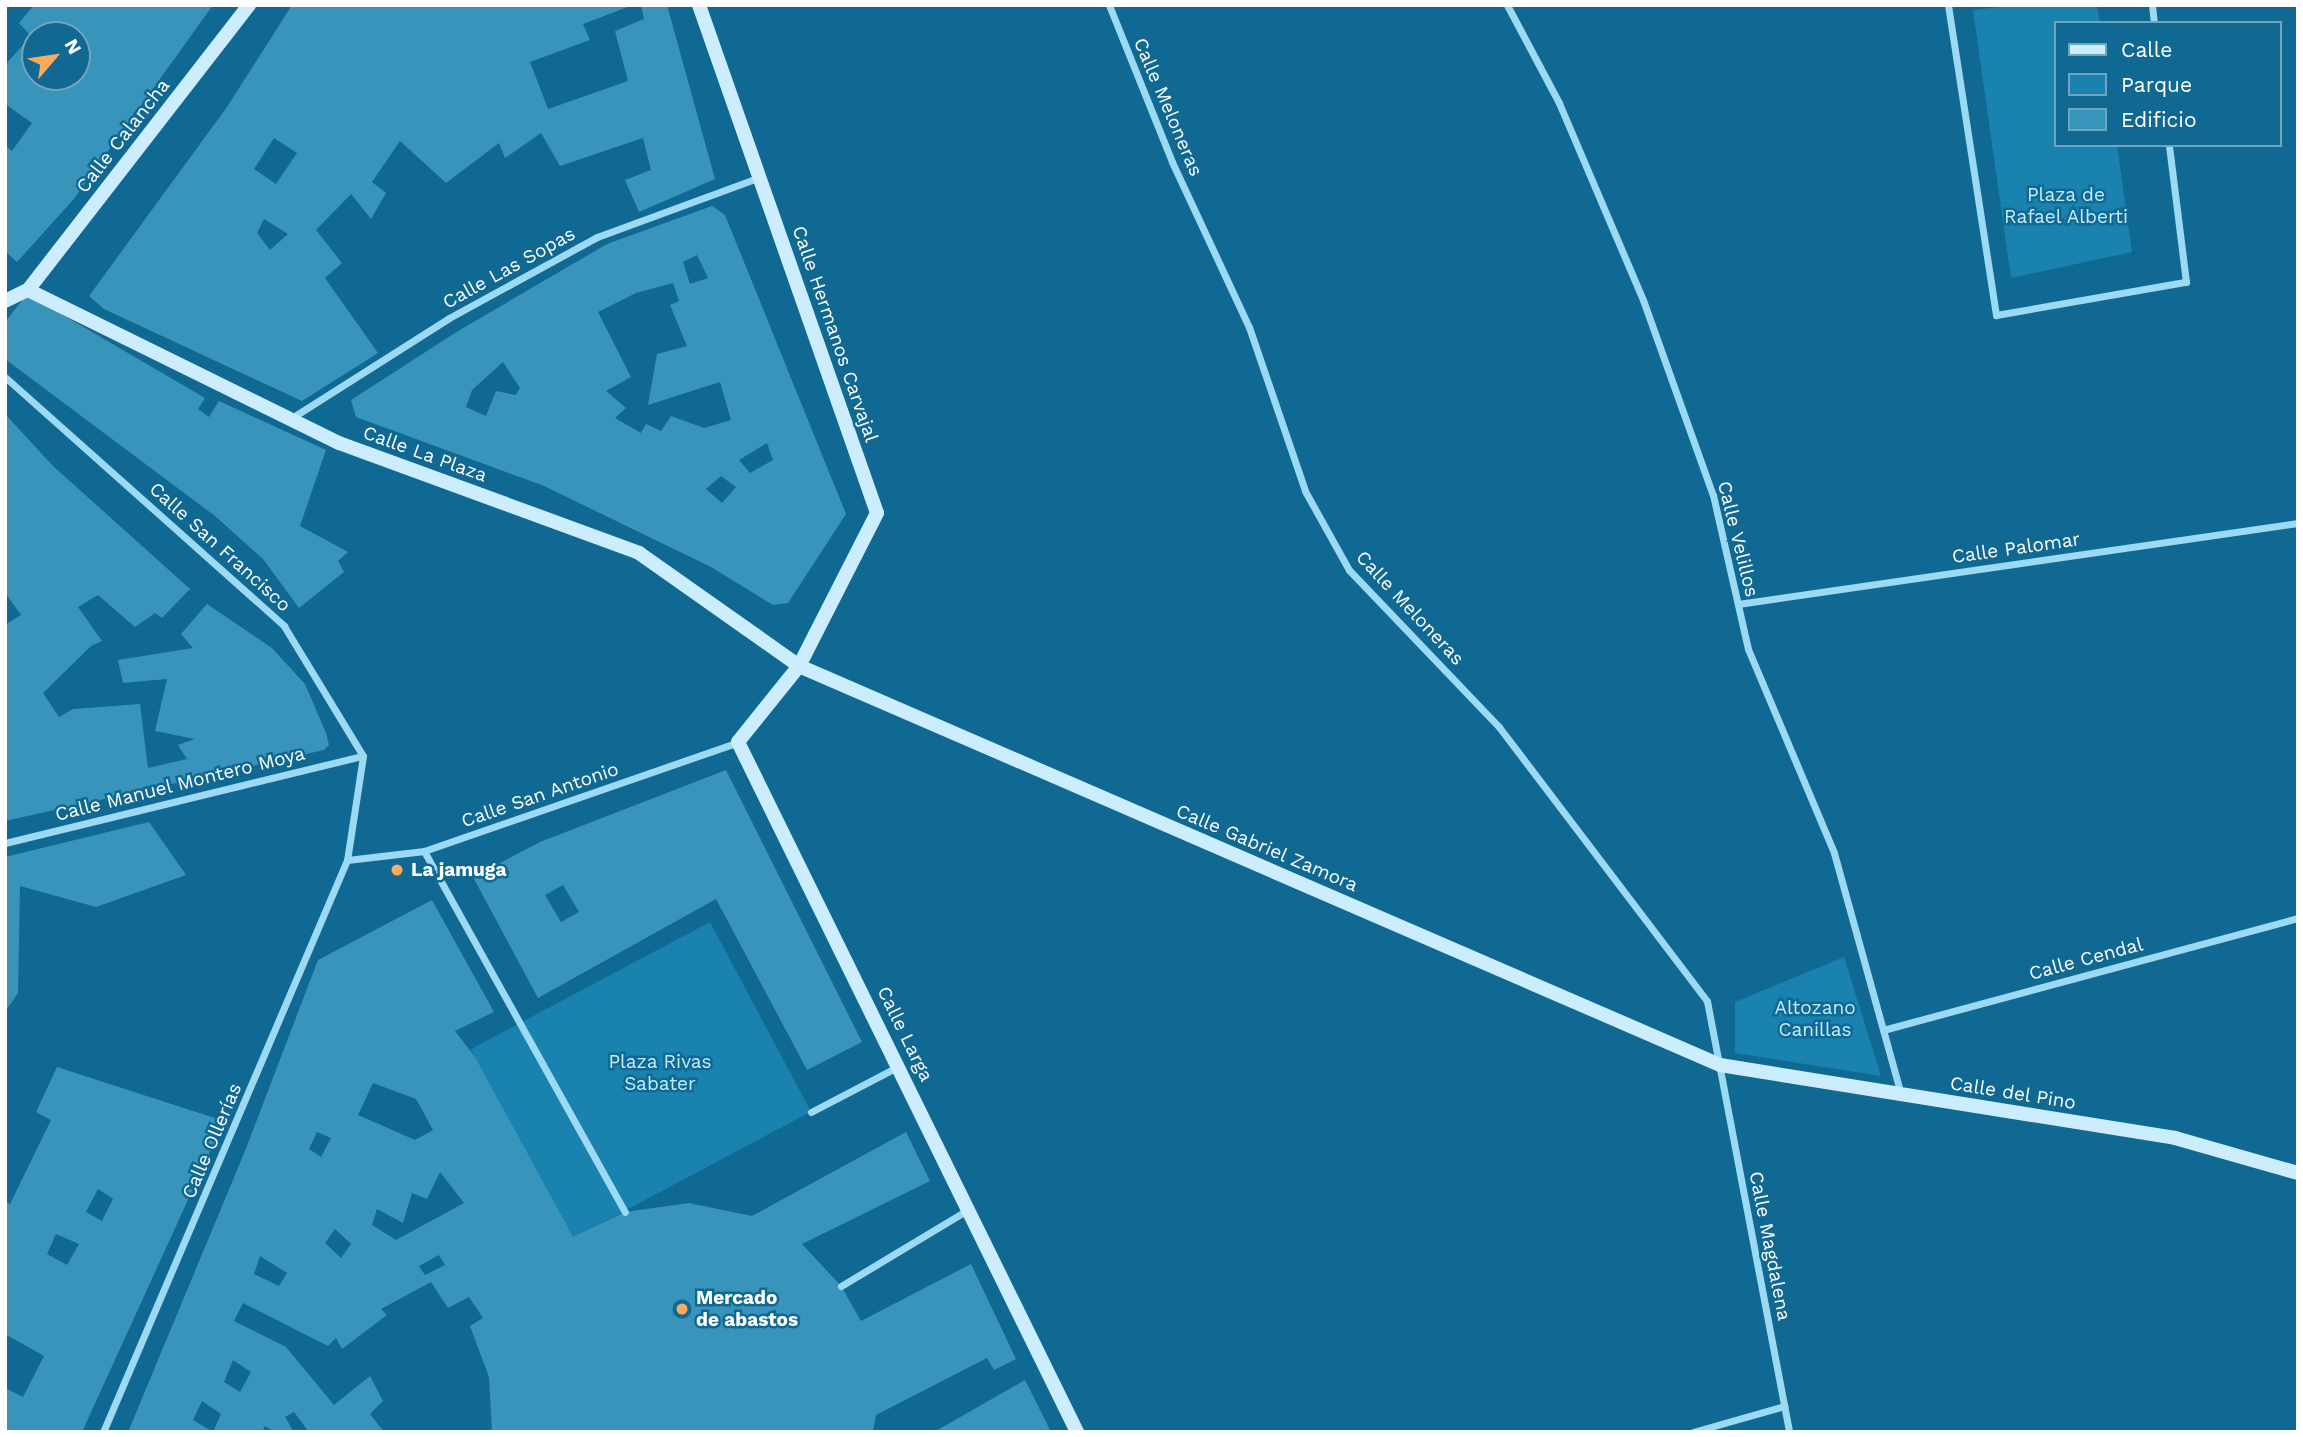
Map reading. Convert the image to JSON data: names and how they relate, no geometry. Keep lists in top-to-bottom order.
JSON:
{
  "streets": {
    "street": [
      "Calle Meloneras",
      "Calle Calancha",
      "Calle Las Sopas",
      "Calle Hermanos Carvajal",
      "Calle La Plaza",
      "Calle Velillos",
      "Calle San Francisco",
      "Calle Palomar",
      "Calle Manuel Montero Moya",
      "Calle San Antonio",
      "Calle Gabriel Zamora",
      "Calle Cendal",
      "Calle Larga",
      "Calle del Pino",
      "Calle Ollerías",
      "Calle Magdalena"
    ]
  },
  "crossings": [
    ["Calle Meloneras", "Calle Gabriel Zamora"],
    ["Calle Meloneras", "Calle del Pino"],
    ["Calle Meloneras", "Calle Magdalena"],
    ["Calle Calancha", "Calle La Plaza"],
    ["Calle Las Sopas", "Calle Hermanos Carvajal"],
    ["Calle Las Sopas", "Calle La Plaza"],
    ["Calle Hermanos Carvajal", "Calle La Plaza"],
    ["Calle Hermanos Carvajal", "Calle Gabriel Zamora"],
    ["Calle La Plaza", "Calle Gabriel Zamora"],
    ["Calle Velillos", "Calle Palomar"],
    ["Calle Velillos", "Calle Cendal"],
    ["Calle Velillos", "Calle del Pino"],
    ["Calle San Francisco", "Calle Manuel Montero Moya"],
    ["Calle San Antonio", "Calle Larga"],
    ["Calle San Antonio", "Calle Ollerías"],
    ["Calle Gabriel Zamora", "Calle del Pino"],
    ["Calle Gabriel Zamora", "Calle Magdalena"],
    ["Calle del Pino", "Calle Magdalena"]
  ],
  "parks": ["Plaza de Rafael Alberti", "Altozano Canillas", "Plaza Rivas Sabater"],
  "places": ["La jamuga", "Mercado de abastos"],
  "legend": ["Calle", "Parque", "Edificio"],
  "north": "top right"
}
